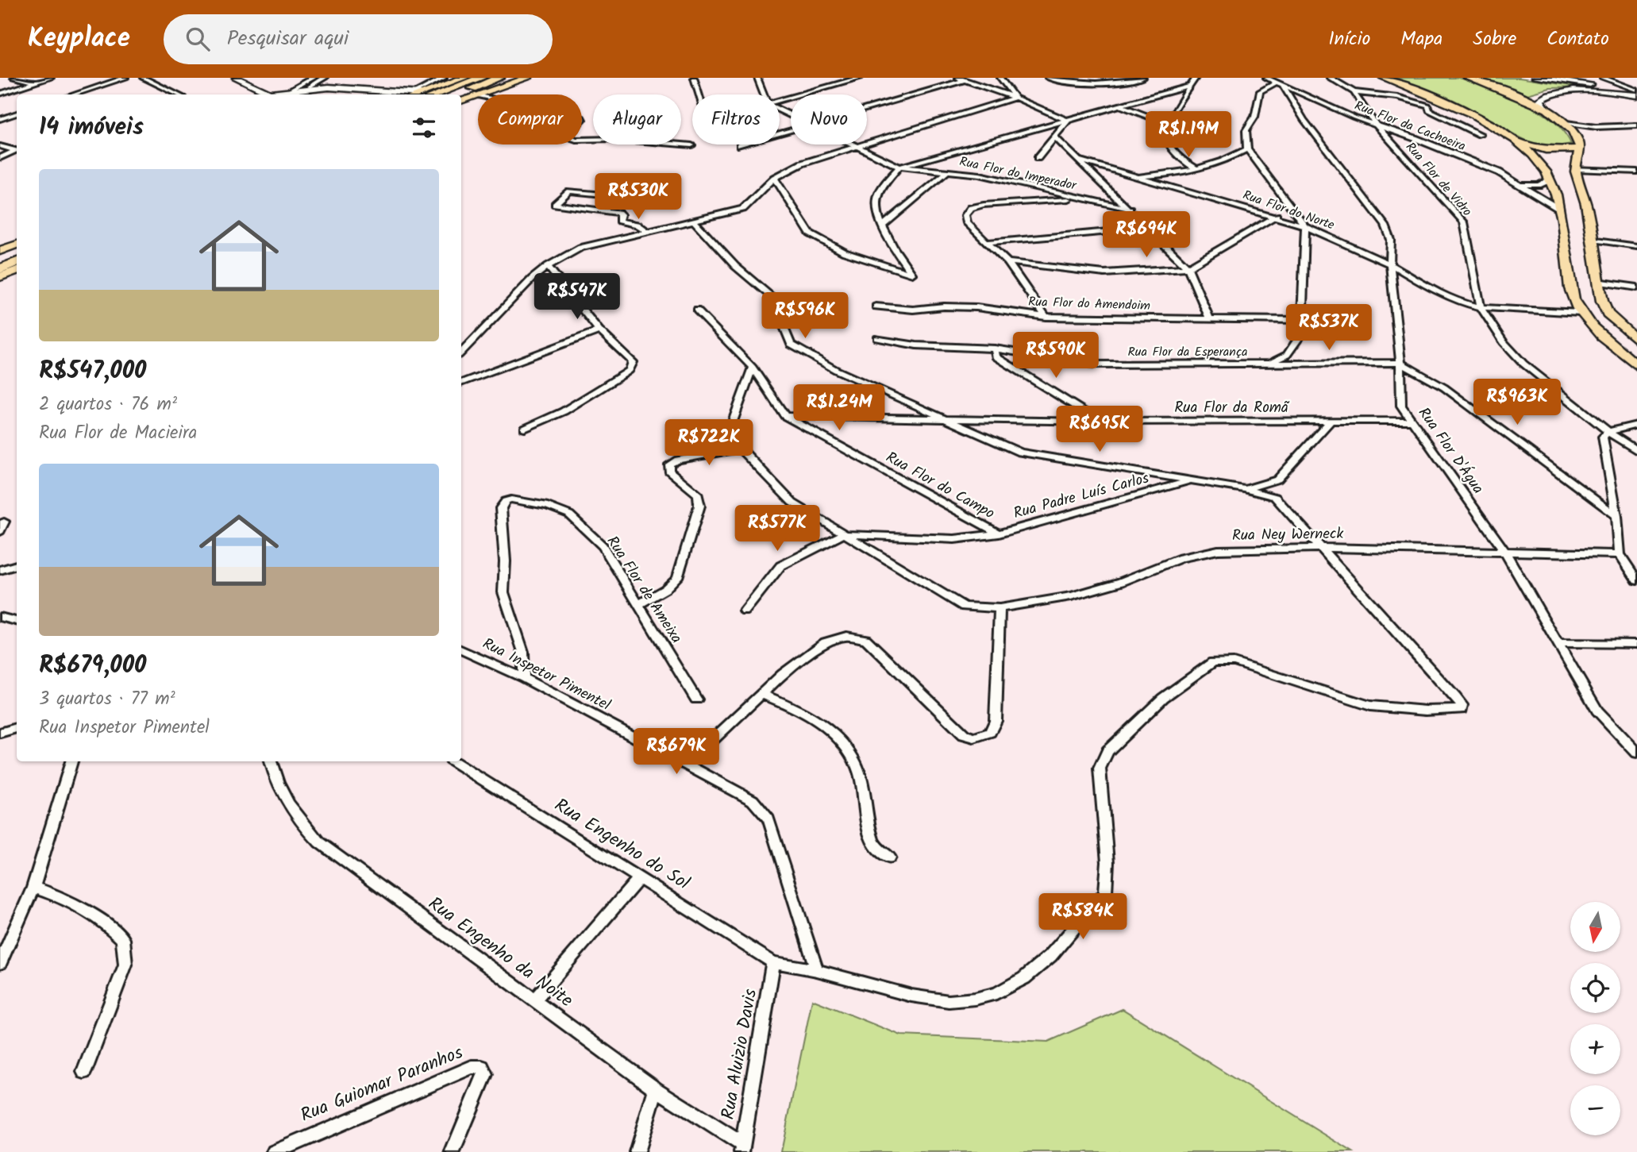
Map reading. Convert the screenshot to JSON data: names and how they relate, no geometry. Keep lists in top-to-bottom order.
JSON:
{
  "streets": {
    "street": [
      "Rua Flor da Cachoeira",
      "Rua Flor do Imperador",
      "Rua Flor de Vidro",
      "Rua Flor do Norte",
      "Rua Flor do Amendoim",
      "Rua Flor da Esperança",
      "Rua Flor da Romã",
      "Rua Flor D'Água",
      "Rua Flor do Campo",
      "Rua Padre Luís Carlos",
      "Rua Ney Werneck",
      "Rua Flor de Ameixa",
      "Rua Inspetor Pimentel",
      "Rua Engenho do Sol",
      "Rua Engenho da Noite",
      "Rua Aluizio Davis",
      "Rua Guiomar Paranhos"
    ]
  },
  "crossings": [
    ["Rua Flor da Cachoeira", "Rua Flor de Vidro"],
    ["Rua Flor da Cachoeira", "Rua Flor D'Água"],
    ["Rua Flor de Vidro", "Rua Flor do Norte"],
    ["Rua Flor do Norte", "Rua Flor D'Água"],
    ["Rua Flor da Esperança", "Rua Flor D'Água"],
    ["Rua Flor da Romã", "Rua Flor D'Água"],
    ["Rua Flor da Romã", "Rua Flor do Campo"],
    ["Rua Flor D'Água", "Rua Ney Werneck"],
    ["Rua Flor do Campo", "Rua Padre Luís Carlos"],
    ["Rua Padre Luís Carlos", "Rua Ney Werneck"],
    ["Rua Flor de Ameixa", "Rua Inspetor Pimentel"],
    ["Rua Engenho do Sol", "Rua Aluizio Davis"],
    ["Rua Engenho da Noite", "Rua Aluizio Davis"]
  ],
  "north": "bottom",
  "page": {
    "header": "Keyplace",
    "search": "Pesquisar aqui",
    "nav": [
      "Início",
      "Mapa",
      "Sobre",
      "Contato"
    ],
    "chip": [
      "Comprar",
      "Alugar",
      "Filtros",
      "Novo"
    ],
    "heading": "14 imóveis",
    "price": [
      "R$1.19M",
      "R$530K",
      "R$694K",
      "R$547K",
      "R$596K",
      "R$537K",
      "R$590K",
      "R$963K",
      "R$1.24M",
      "R$695K",
      "R$722K",
      "R$577K",
      "R$679K",
      "R$584K"
    ],
    "list": [
      {
        "name": "R$547,000",
        "note": "2 quartos · 76 m² · Rua Flor de Macieira"
      },
      {
        "name": "R$679,000",
        "note": "3 quartos · 77 m² · Rua Inspetor Pimentel"
      }
    ],
    "map_buttons": ["+", "−"]
  }
}
